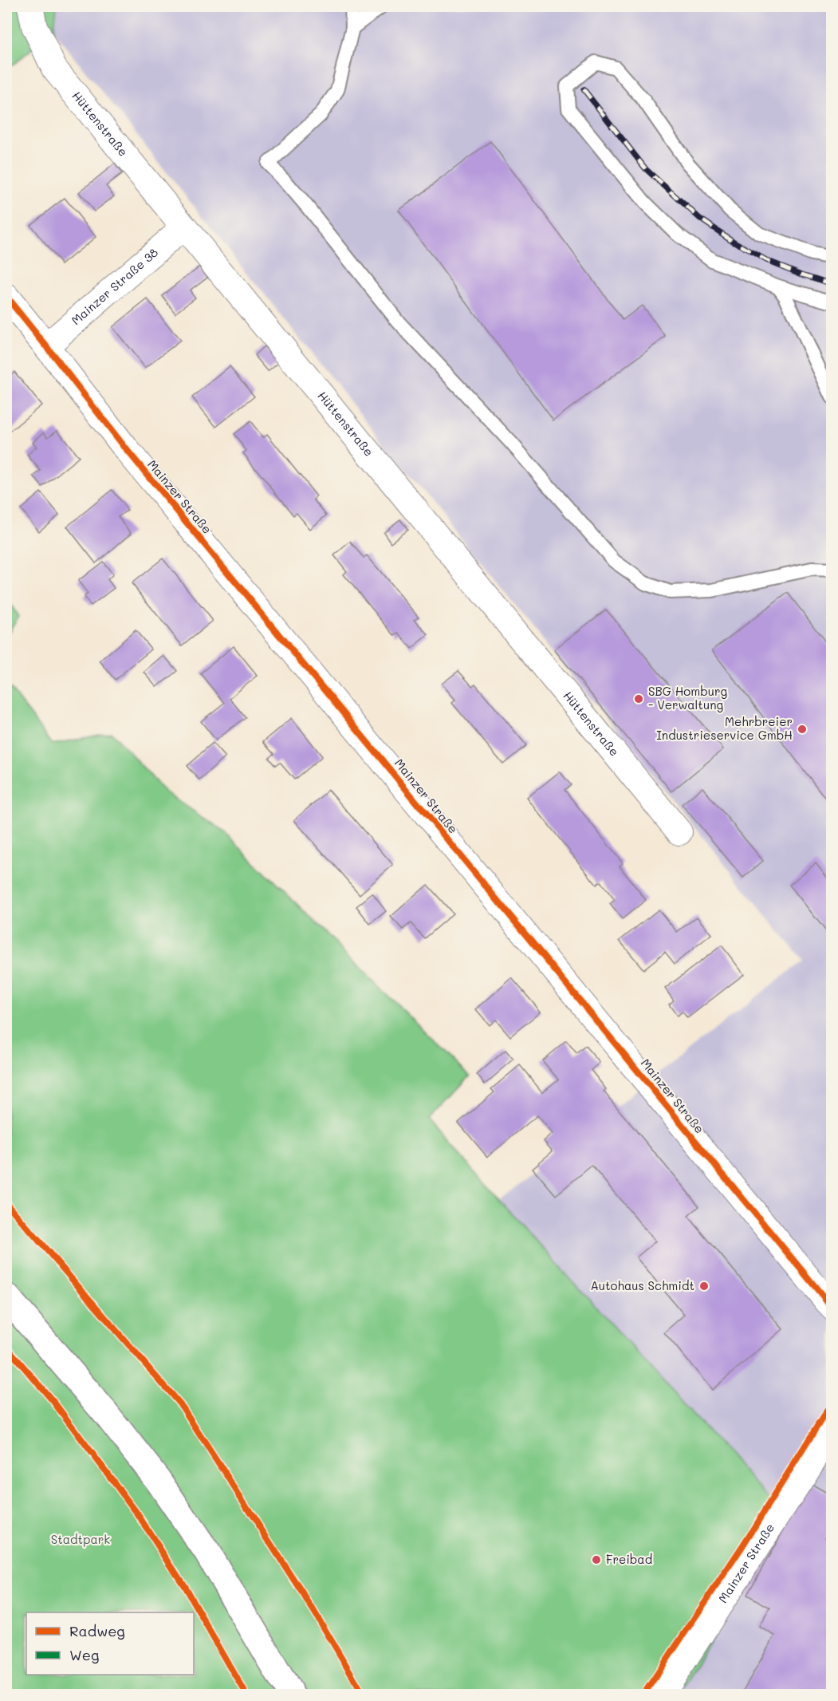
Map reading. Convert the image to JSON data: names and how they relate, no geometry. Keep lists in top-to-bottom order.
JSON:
{
  "streets": {
    "street": ["Hüttenstraße", "Mainzer Straße 38", "Mainzer Straße"]
  },
  "crossings": [
    ["Hüttenstraße", "Mainzer Straße 38"],
    ["Mainzer Straße 38", "Mainzer Straße"]
  ],
  "parks": ["Stadtpark"],
  "places": [
    "SBG Homburg - Verwaltung",
    "Mehrbreier Industrieservice GmbH",
    "Autohaus Schmidt",
    "Freibad"
  ],
  "legend": ["Radweg", "Weg"]
}
